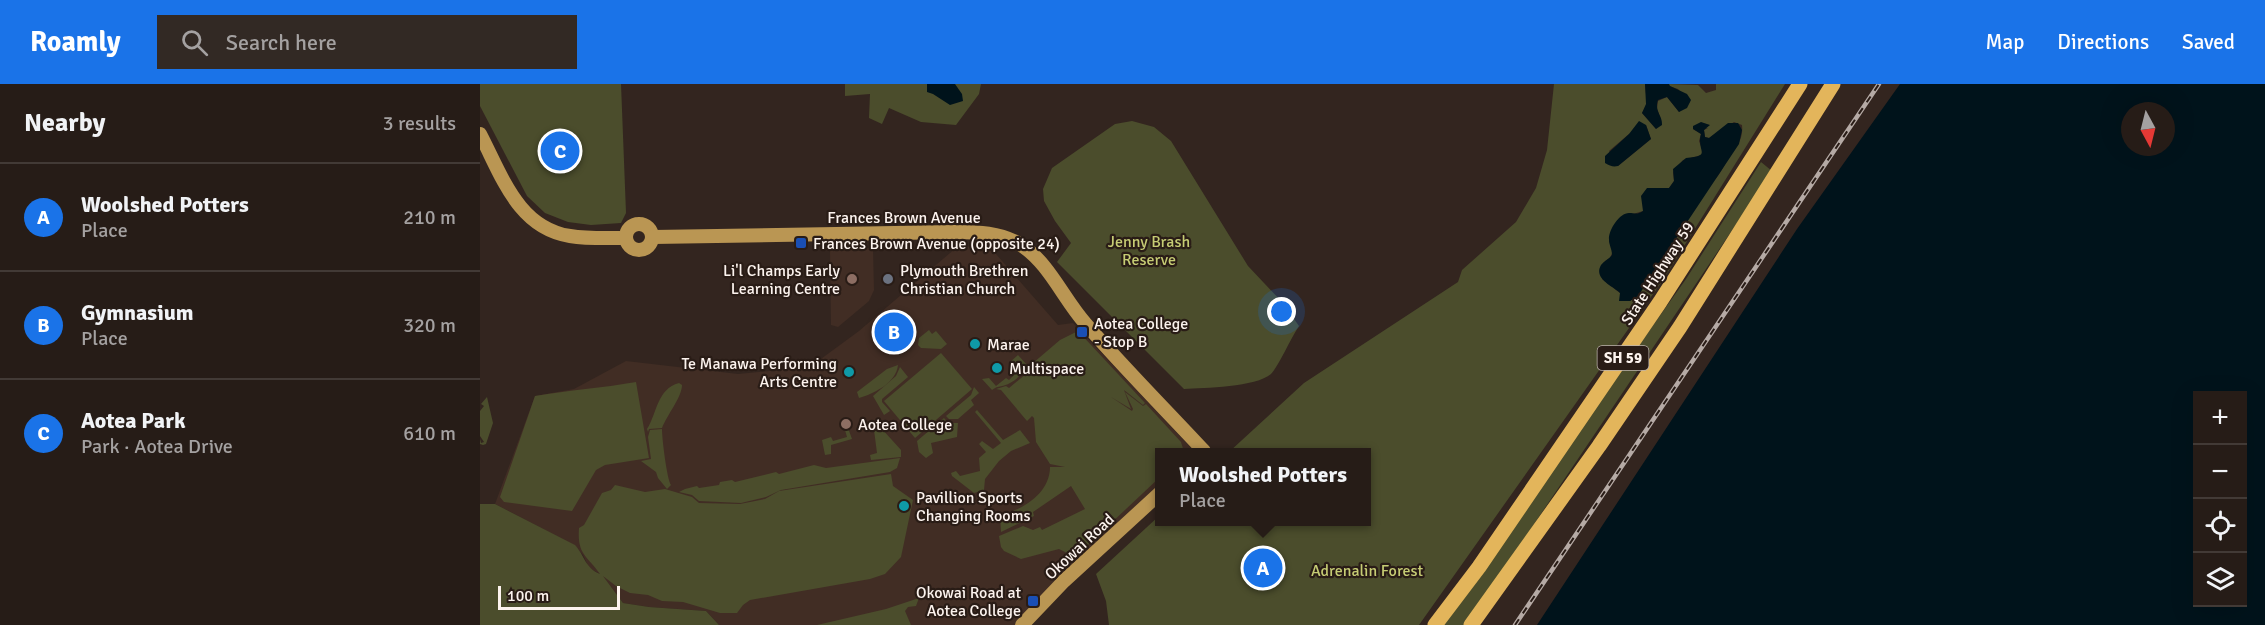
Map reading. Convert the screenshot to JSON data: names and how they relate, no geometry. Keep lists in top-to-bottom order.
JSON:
{
  "streets": {
    "main road": ["State Highway 59", "SH 59"],
    "street": ["Frances Brown Avenue", "Okowai Road"]
  },
  "parks": ["Jenny Brash Reserve", "Adrenalin Forest"],
  "places": {
    "transit": ["Frances Brown Avenue (opposite 24)", "Aotea College - Stop B", "Okowai Road at Aotea College"],
    "other": [
      "Li'l Champs Early Learning Centre",
      "Plymouth Brethren Christian Church",
      "Marae",
      "Multispace",
      "Te Manawa Performing Arts Centre",
      "Aotea College",
      "Pavillion Sports Changing Rooms"
    ]
  },
  "scale_bar": "100 m",
  "north": "bottom",
  "page": {
    "header": "Roamly",
    "search": "Search here",
    "nav": ["Map", "Directions", "Saved"],
    "heading": ["Nearby", "3 results"],
    "pins": ["C", "B", "A"],
    "list": [
      {
        "mark": "A",
        "name": "Woolshed Potters",
        "note": "Place",
        "value": "210 m"
      },
      {
        "mark": "B",
        "name": "Gymnasium",
        "note": "Place",
        "value": "320 m"
      },
      {
        "mark": "C",
        "name": "Aotea Park",
        "note": "Park · Aotea Drive",
        "value": "610 m"
      }
    ],
    "map_buttons": ["+", "−"],
    "popup": ["Woolshed Potters", "Place"],
    "scale": "100 m"
  }
}
